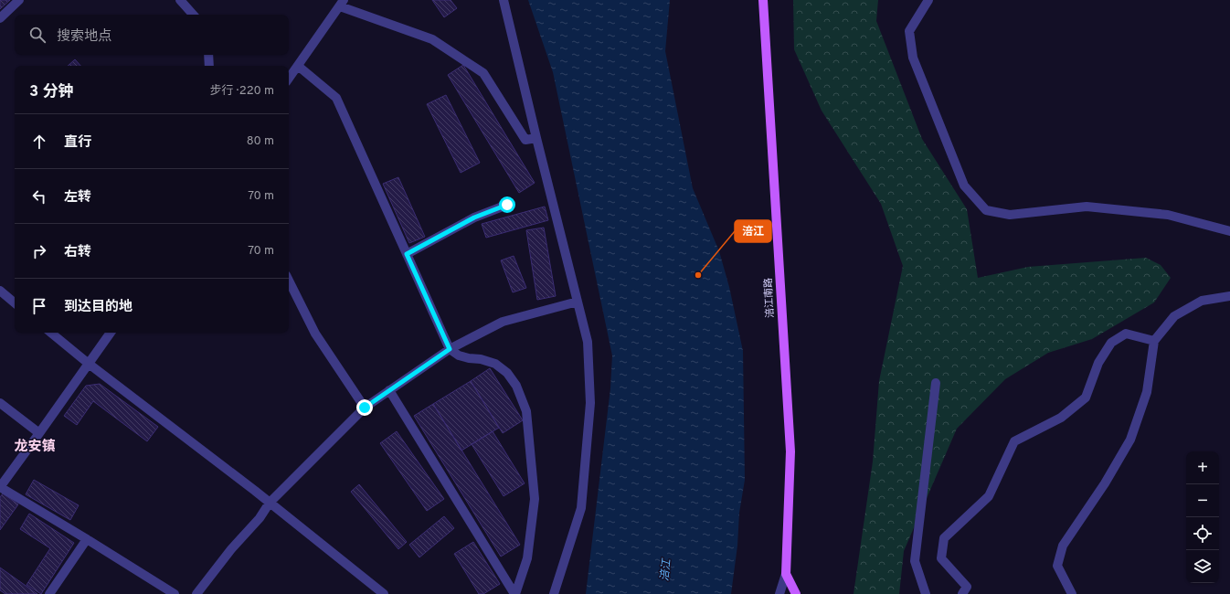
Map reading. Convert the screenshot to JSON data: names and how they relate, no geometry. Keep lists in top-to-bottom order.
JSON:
{
  "streets": {
    "main road": ["涪江南路"]
  },
  "districts": ["龙安镇"],
  "water": ["涪江"],
  "places": ["涪江"],
  "page": {
    "search": "搜索地点",
    "heading": ["3 分钟", "步行 · 220 m"],
    "list": [
      ["直行", "80 m"],
      ["左转", "70 m"],
      ["右转", "70 m"],
      "到达目的地"
    ],
    "map_buttons": ["+", "−"]
  }
}
